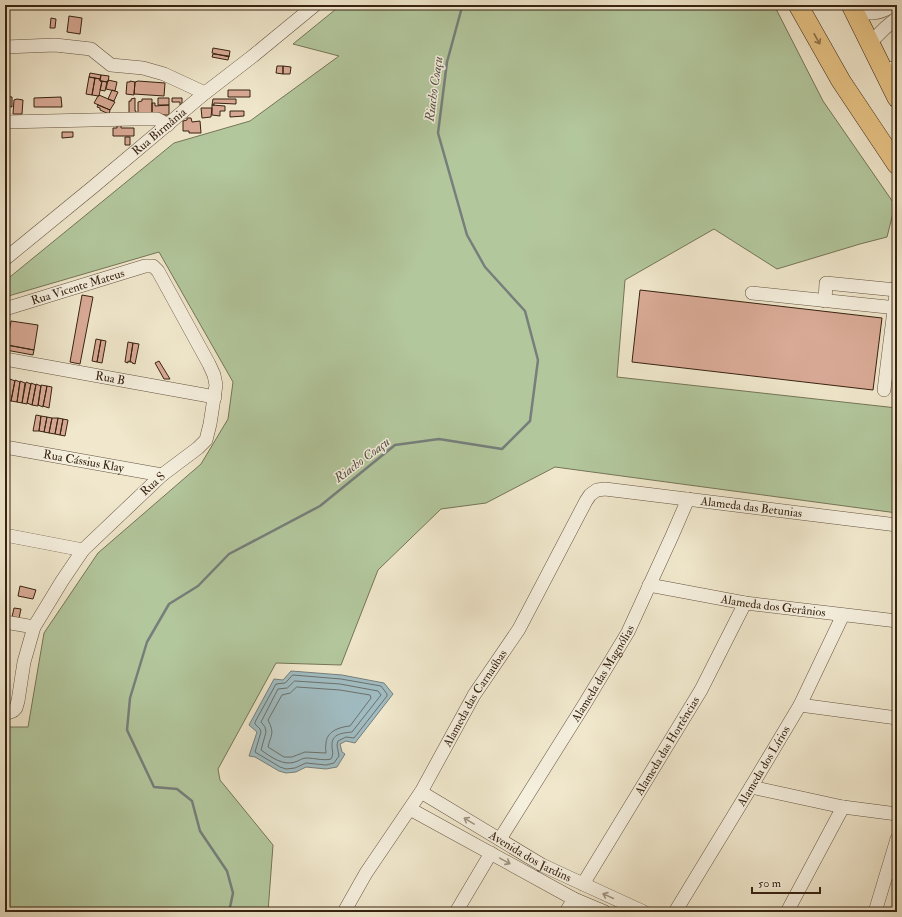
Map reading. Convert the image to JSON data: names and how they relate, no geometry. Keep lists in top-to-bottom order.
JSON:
{
  "streets": {
    "street": [
      "Rua Birmânia",
      "Rua Vicente Mateus",
      "Rua B",
      "Rua Cássius Klay",
      "Rua S",
      "Alameda das Betunias",
      "Alameda dos Gerânios",
      "Alameda das Magnólias",
      "Alameda das Carnaúbas",
      "Alameda das Hortências",
      "Alameda dos Lírios",
      "Avenida dos Jardins"
    ]
  },
  "crossings": [
    ["Rua Vicente Mateus", "Rua S"],
    ["Rua B", "Rua S"],
    ["Rua Cássius Klay", "Rua S"],
    ["Alameda das Betunias", "Alameda das Magnólias"],
    ["Alameda das Betunias", "Alameda das Carnaúbas"],
    ["Alameda dos Gerânios", "Alameda das Magnólias"],
    ["Alameda dos Gerânios", "Alameda das Hortências"],
    ["Alameda dos Gerânios", "Alameda dos Lírios"],
    ["Alameda das Magnólias", "Avenida dos Jardins"],
    ["Alameda das Carnaúbas", "Avenida dos Jardins"],
    ["Alameda das Hortências", "Avenida dos Jardins"]
  ],
  "water": ["Riacho Coaçu"],
  "scale_bar": "50 m"
}
